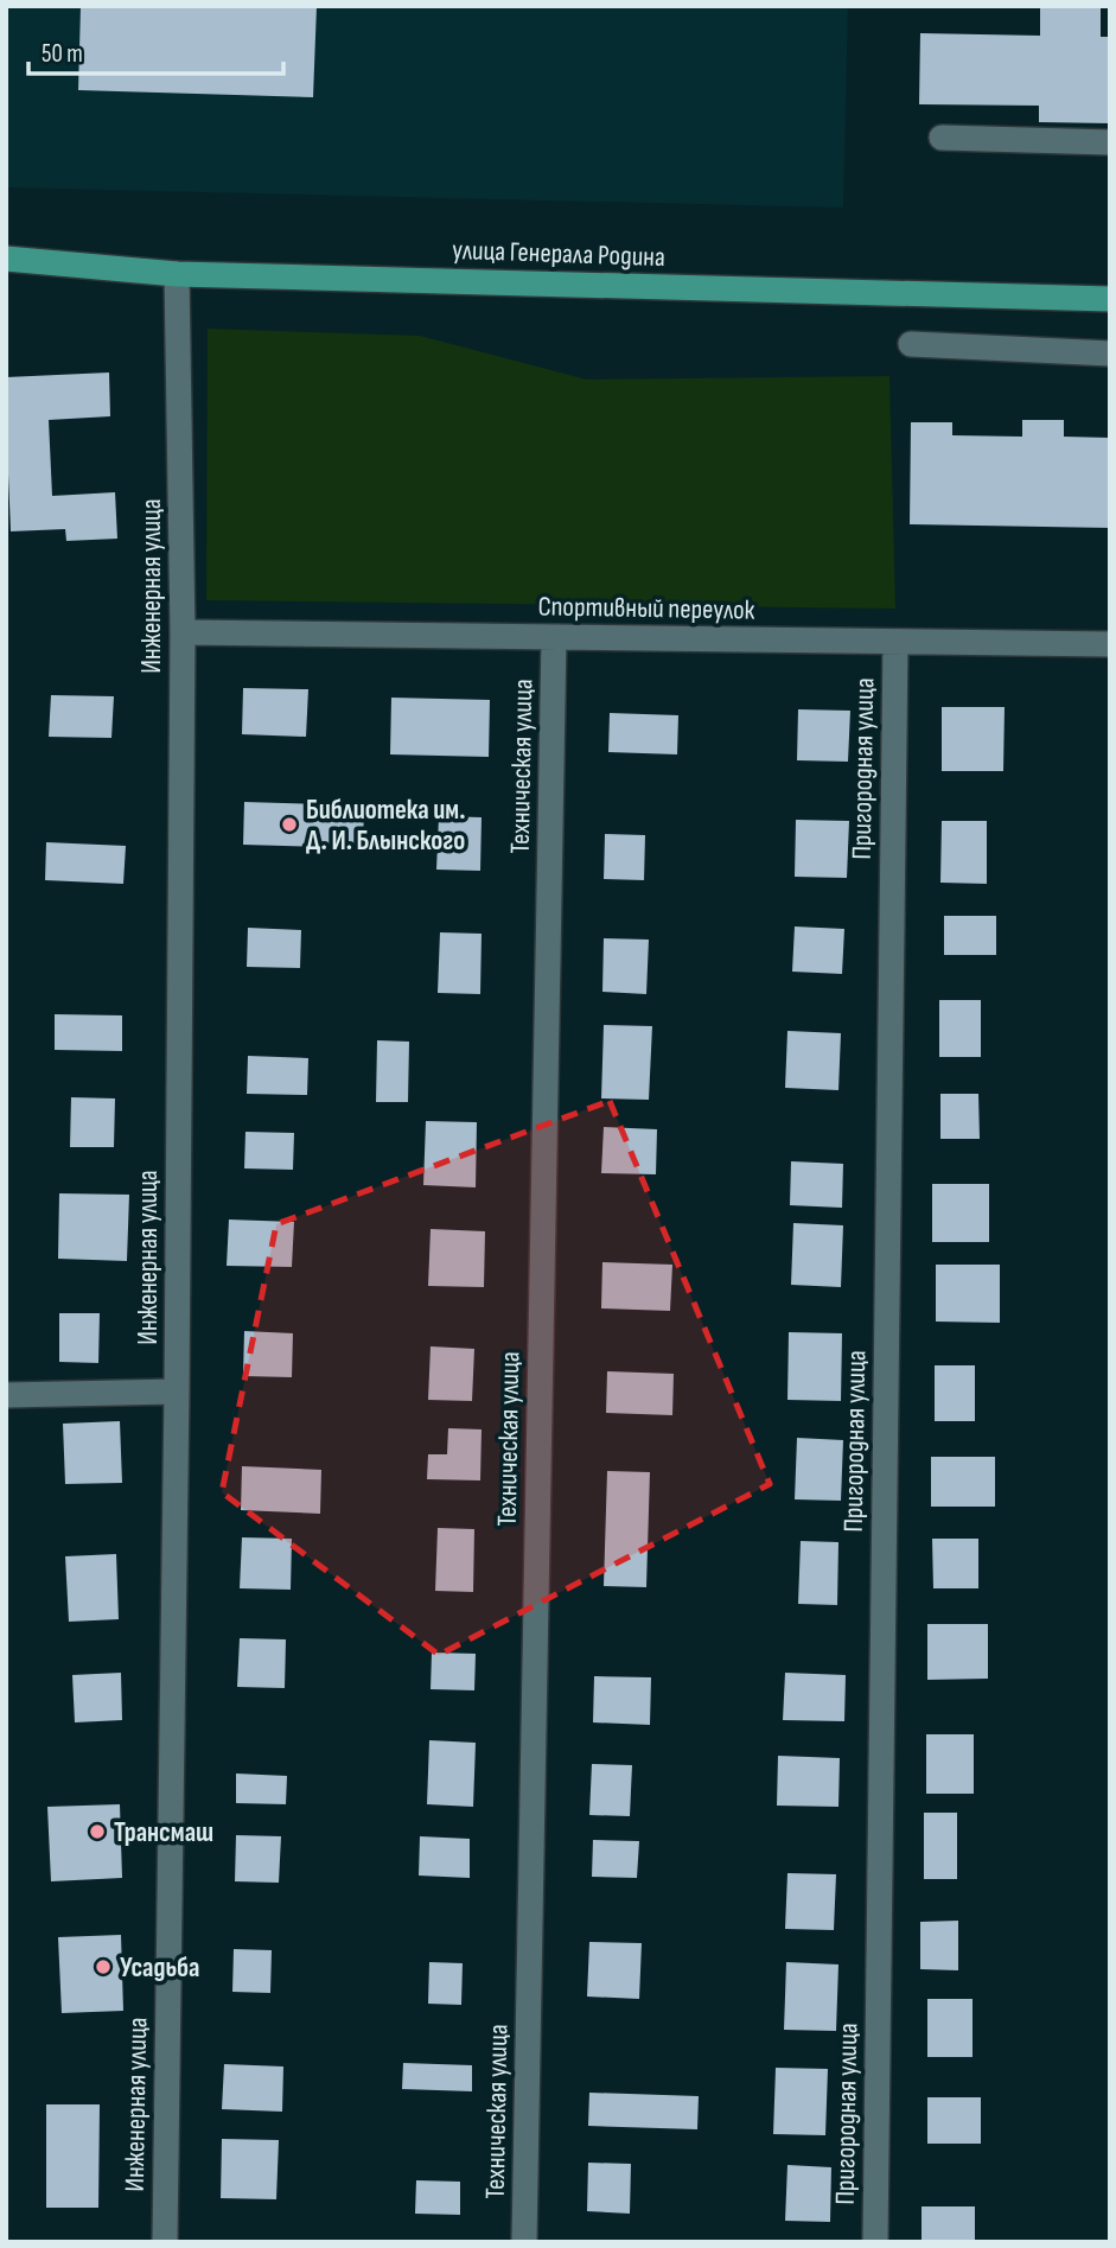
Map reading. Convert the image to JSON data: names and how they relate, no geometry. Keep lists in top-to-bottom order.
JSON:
{
  "streets": {
    "main road": ["улица Генерала Родина"],
    "street": [
      "Инженерная улица",
      "Спортивный переулок",
      "Техническая улица",
      "Пригородная улица"
    ]
  },
  "crossings": [
    ["улица Генерала Родина", "Инженерная улица"],
    ["Инженерная улица", "Спортивный переулок"],
    ["Спортивный переулок", "Техническая улица"],
    ["Спортивный переулок", "Пригородная улица"]
  ],
  "places": ["Библиотека им. Д. И. Блынского", "Трансмаш", "Усадьба"],
  "scale_bar": "50 m"
}
